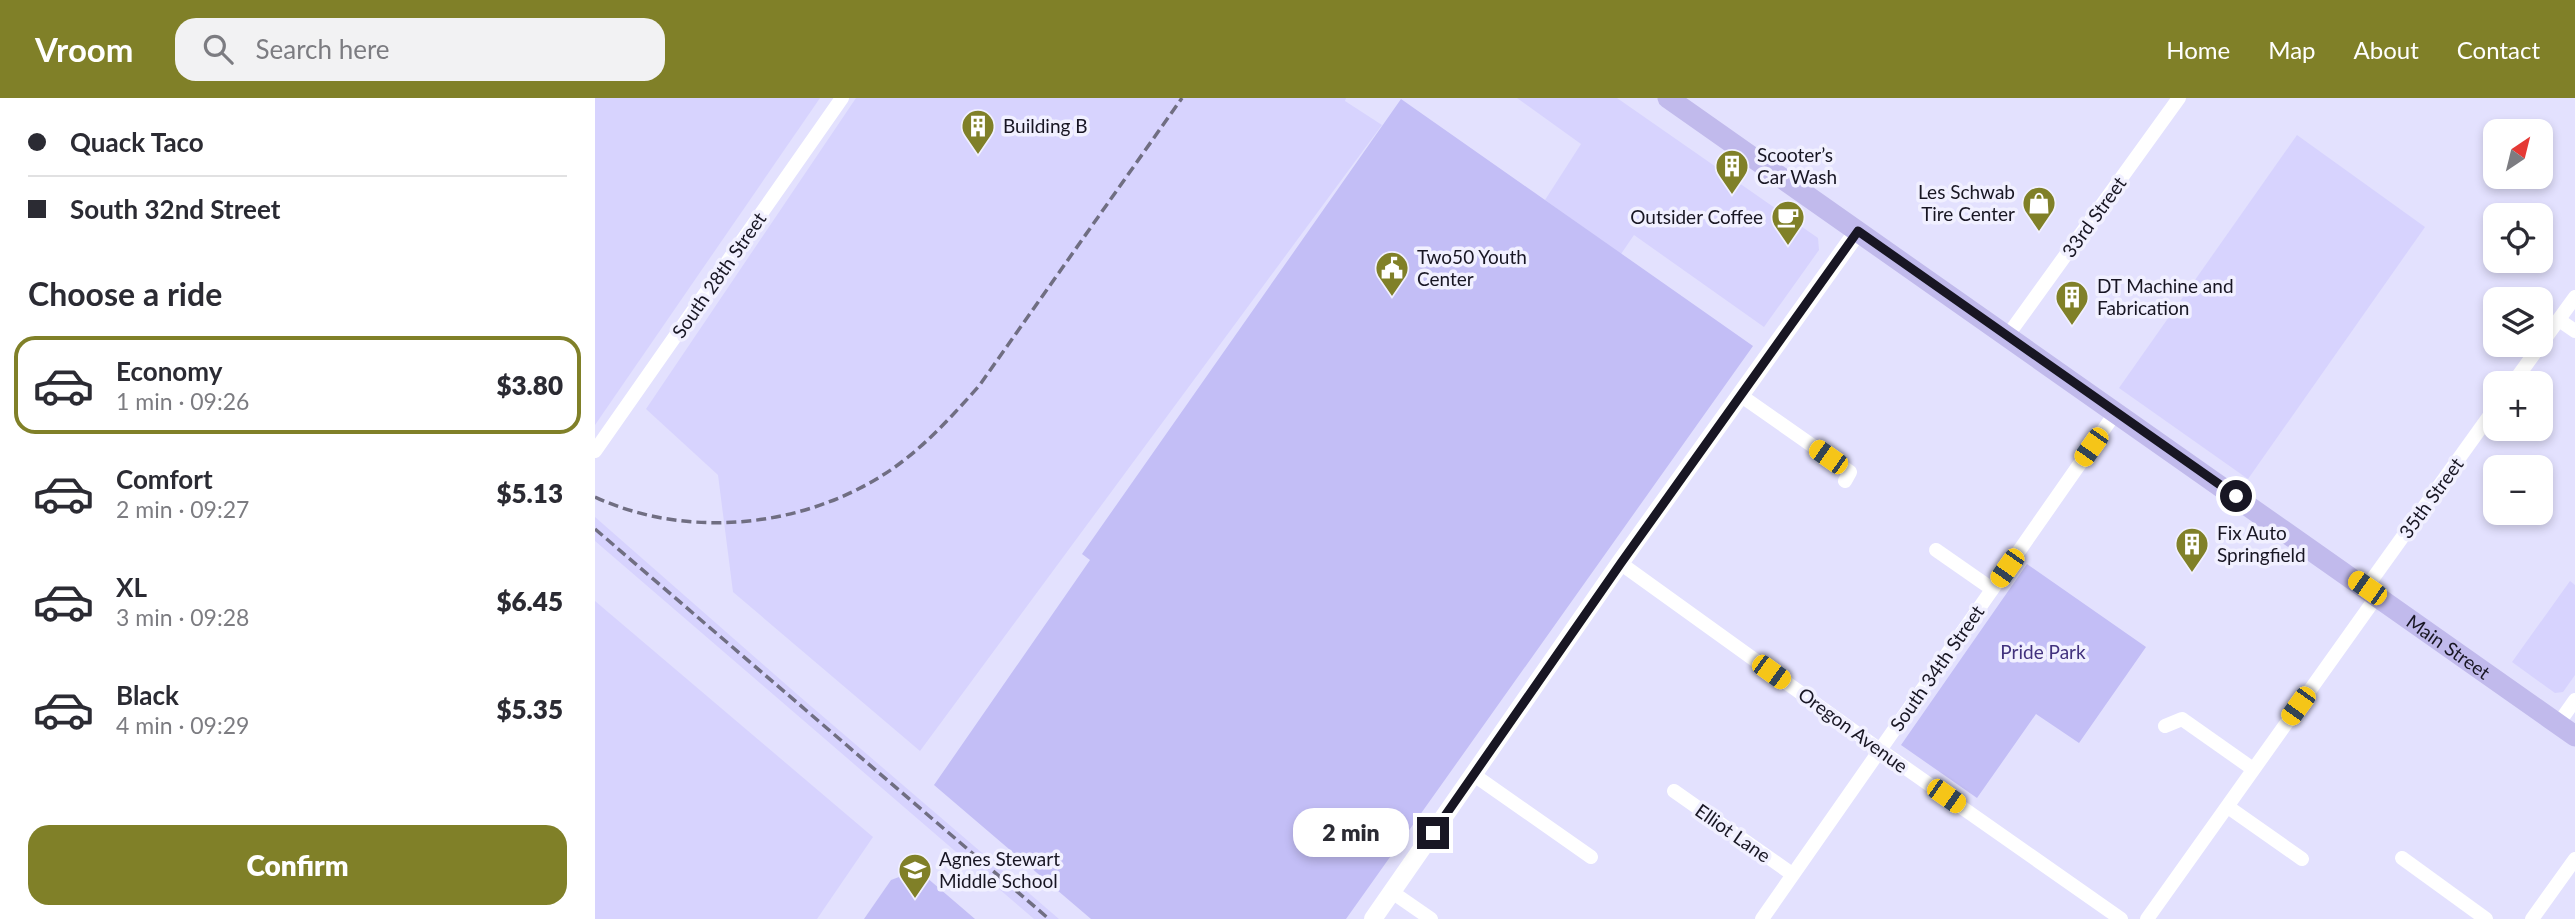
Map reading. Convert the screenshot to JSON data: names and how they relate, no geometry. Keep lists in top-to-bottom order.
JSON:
{
  "streets": {
    "main road": ["Main Street"],
    "street": [
      "33rd Street",
      "South 28th Street",
      "35th Street",
      "South 34th Street",
      "Oregon Avenue",
      "Elliot Lane"
    ]
  },
  "crossings": [
    ["33rd Street", "Main Street"],
    ["35th Street", "Main Street"],
    ["Main Street", "South 34th Street"],
    ["South 34th Street", "Oregon Avenue"],
    ["South 34th Street", "Elliot Lane"]
  ],
  "parks": ["Pride Park"],
  "places": {
    "building": [
      "Building B",
      "Scooter’s Car Wash",
      "DT Machine and Fabrication",
      "Fix Auto Springfield"
    ],
    "shop": ["Les Schwab Tire Center"],
    "cafe": ["Outsider Coffee"],
    "public building": ["Two50 Youth Center"],
    "school or university": ["Agnes Stewart Middle School"]
  },
  "north": "top right",
  "page": {
    "header": "Vroom",
    "search": "Search here",
    "nav": [
      "Home",
      "Map",
      "About",
      "Contact"
    ],
    "banner": ["Quack Taco", "South 32nd Street"],
    "map_buttons": ["+", "−"],
    "heading": "Choose a ride",
    "list": [
      {
        "name": "Economy",
        "note": "1 min · 09:26",
        "value": "$3.80"
      },
      {
        "name": "Comfort",
        "note": "2 min · 09:27",
        "value": "$5.13"
      },
      {
        "name": "XL",
        "note": "3 min · 09:28",
        "value": "$6.45"
      },
      {
        "name": "Black",
        "note": "4 min · 09:29",
        "value": "$5.35"
      }
    ],
    "bubble": "2 min",
    "buttons": "Confirm"
  }
}
